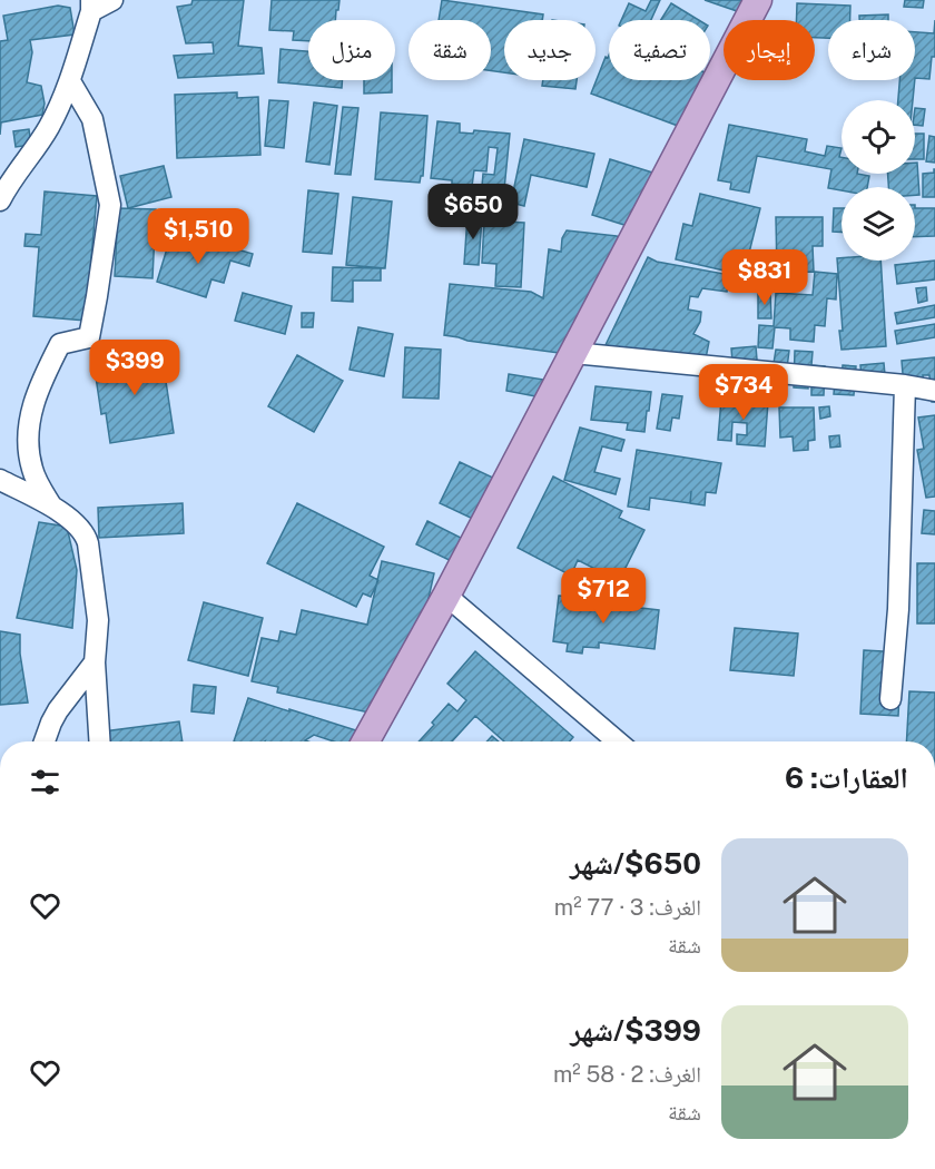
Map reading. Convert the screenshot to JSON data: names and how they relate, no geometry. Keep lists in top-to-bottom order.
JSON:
{
  "page": {
    "chip": [
      "شراء",
      "إيجار",
      "تصفية",
      "جديد",
      "شقة",
      "منزل"
    ],
    "price": [
      "$650",
      "$1,510",
      "$831",
      "$399",
      "$734",
      "$712"
    ],
    "heading": "العقارات: 6",
    "list": [
      {
        "name": "$650/شهر",
        "note": "الغرف: 3 · 77 m² · شقة"
      },
      {
        "name": "$399/شهر",
        "note": "الغرف: 2 · 58 m² · شقة"
      }
    ]
  }
}
